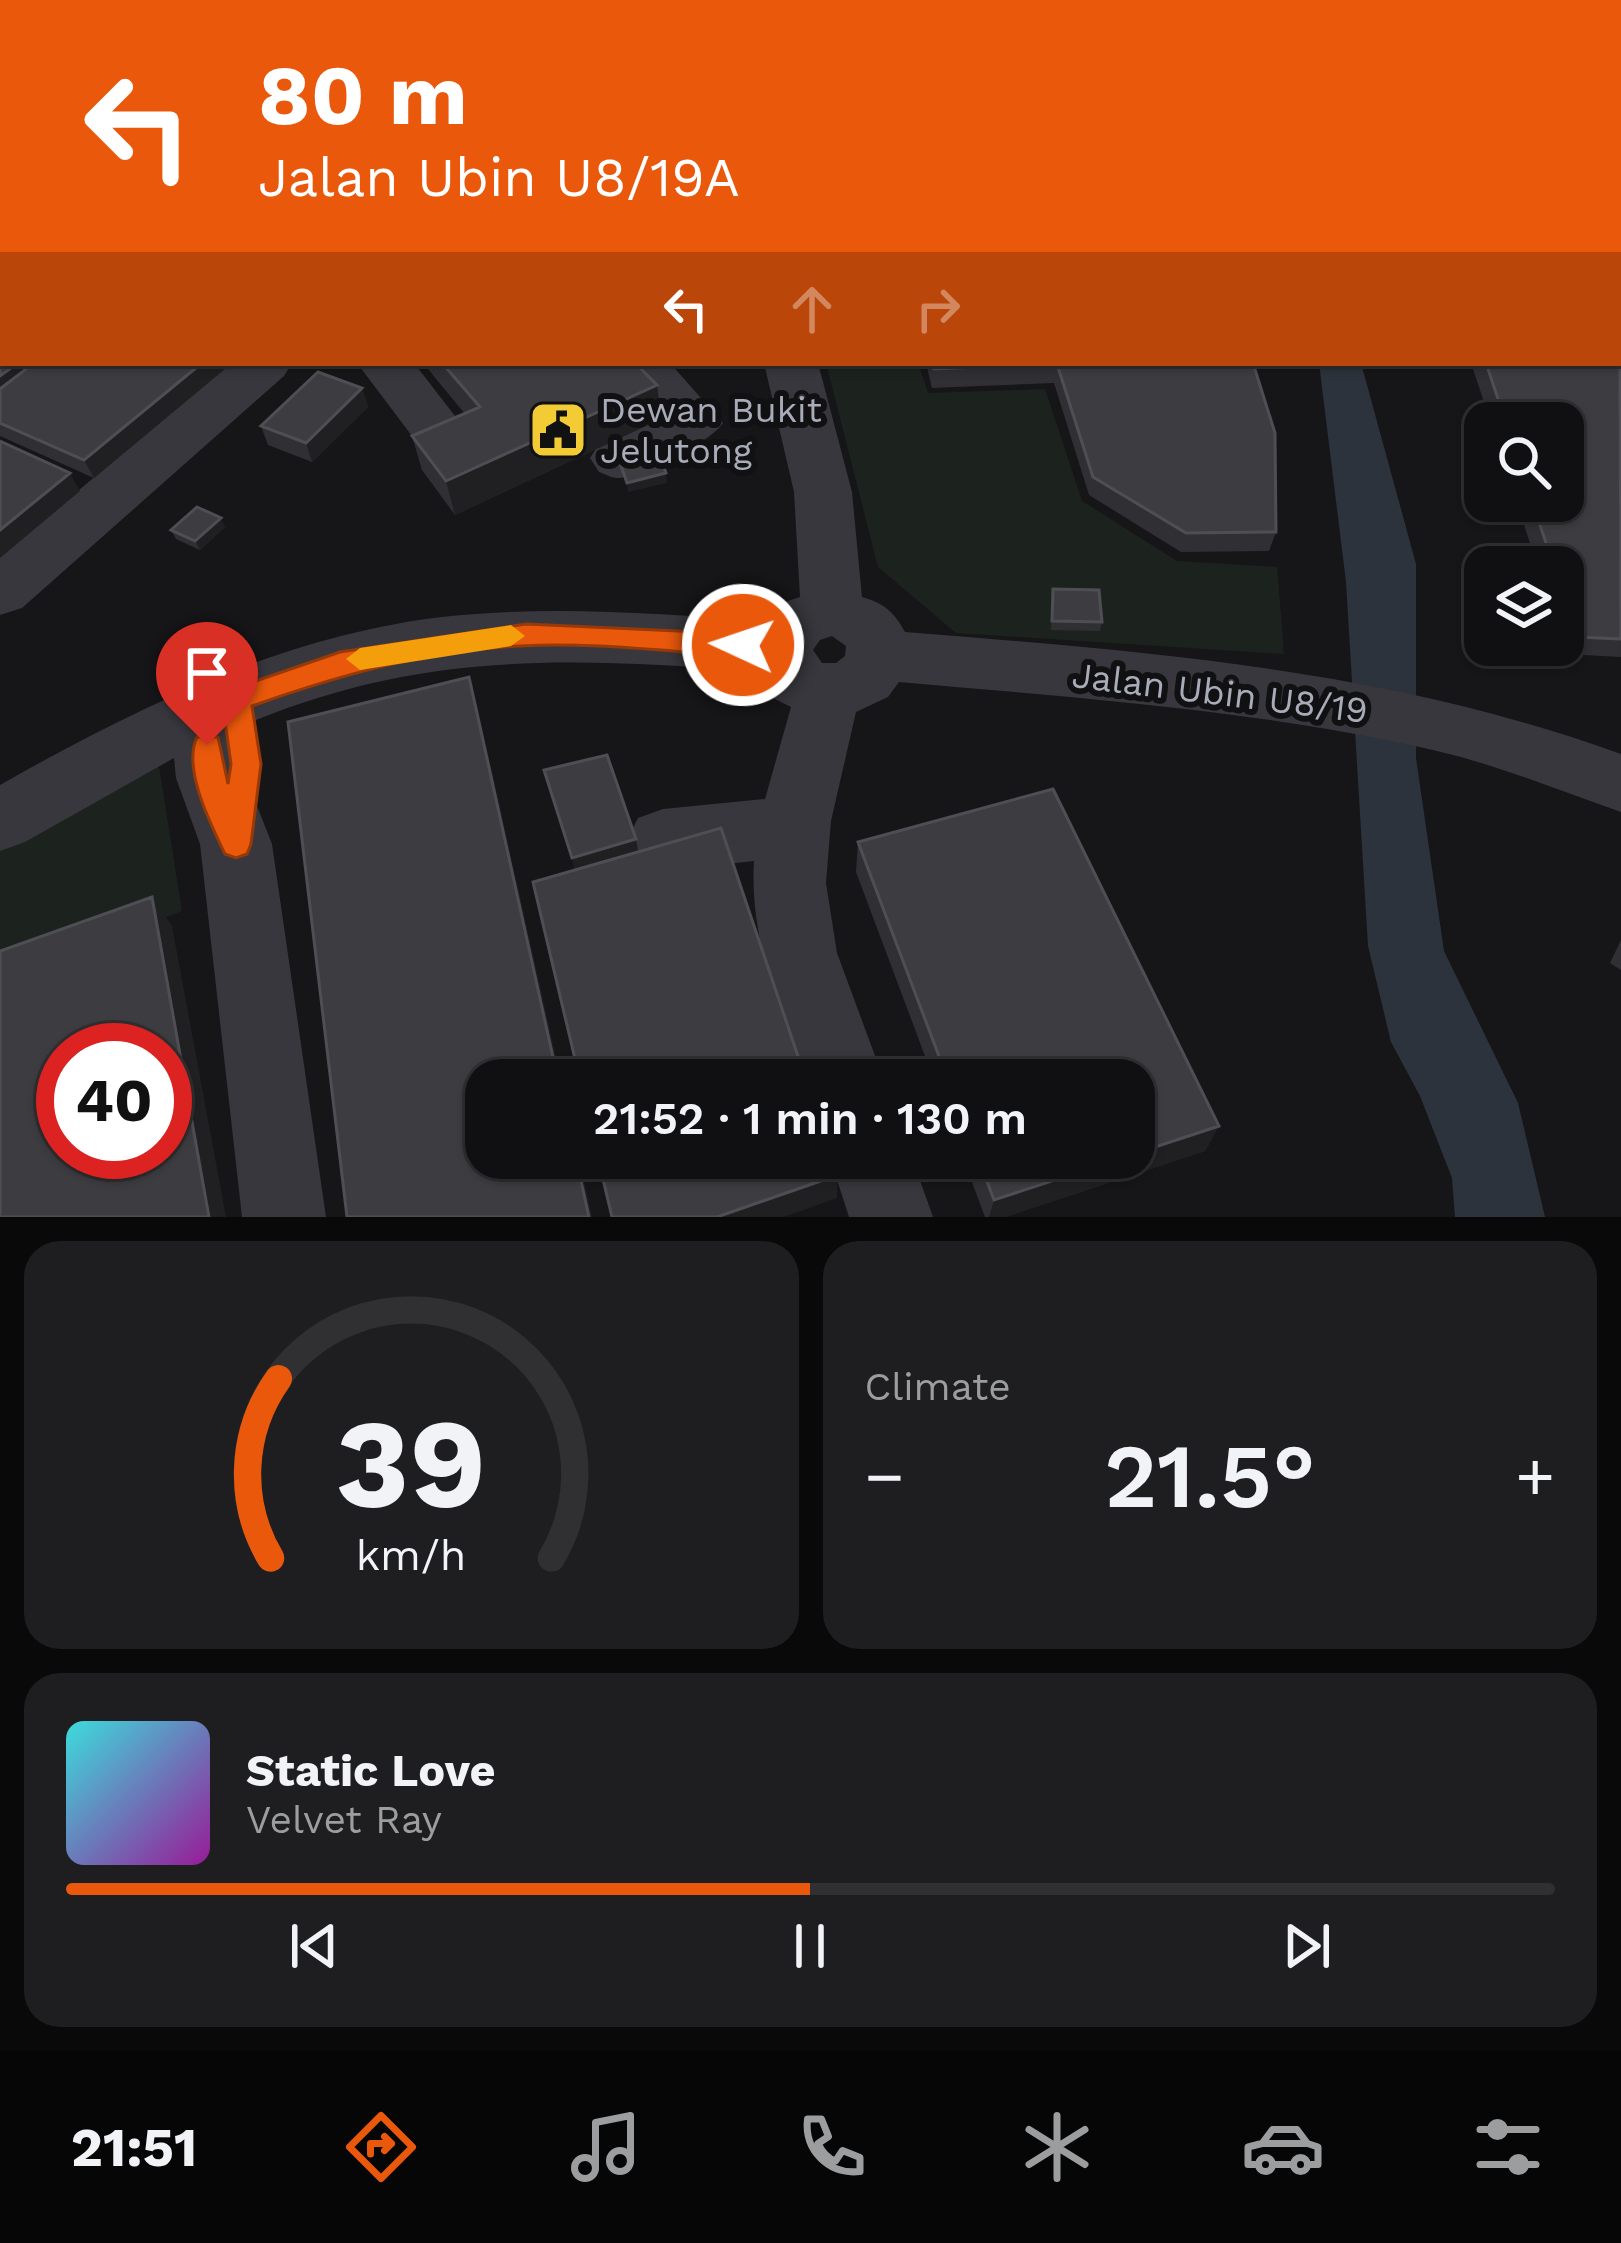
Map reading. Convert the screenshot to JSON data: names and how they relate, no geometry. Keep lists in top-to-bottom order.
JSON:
{
  "streets": {
    "street": ["Jalan Ubin U8/19"]
  },
  "places": {
    "public building": ["Dewan Bukit Jelutong"]
  },
  "page": {
    "turn": ["80 m", "Jalan Ubin U8/19A"],
    "limit": "40",
    "trip": "21:52 · 1 min · 130 m",
    "tile": "Climate",
    "heat": ["−", "21.5°", "+"],
    "song": ["Static Love", "Velvet Ray"],
    "tabs": "21:51",
    "gauge": ["39", "km/h"]
  }
}
